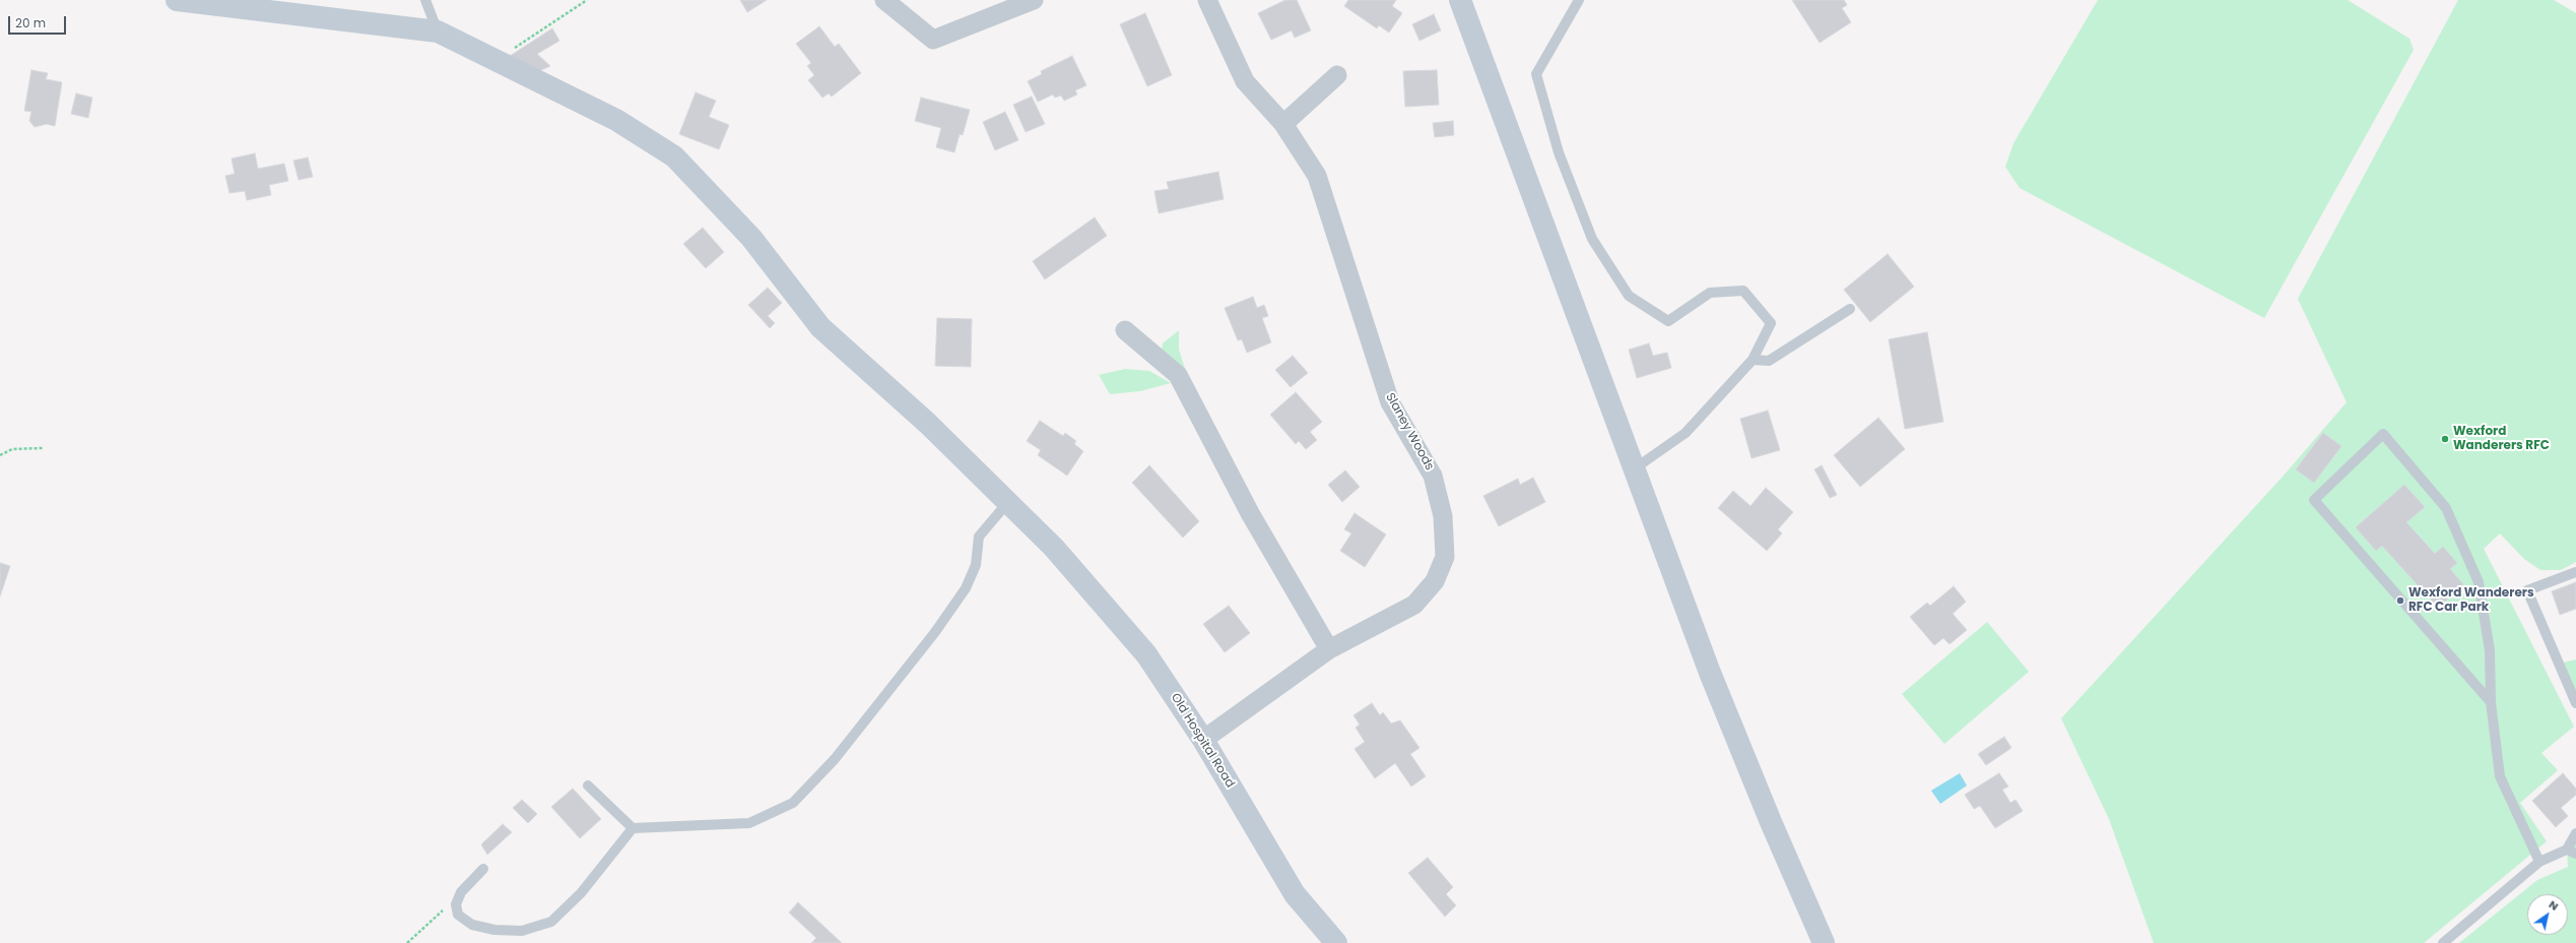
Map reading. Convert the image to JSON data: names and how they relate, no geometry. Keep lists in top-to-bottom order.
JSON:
{
  "streets": {
    "street": ["Slaney Woods", "Old Hospital Road"]
  },
  "crossings": [
    ["Slaney Woods", "Old Hospital Road"]
  ],
  "places": ["Wexford Wanderers RFC", "Wexford Wanderers RFC Car Park"],
  "scale_bar": "20 m",
  "north": "top right"
}
